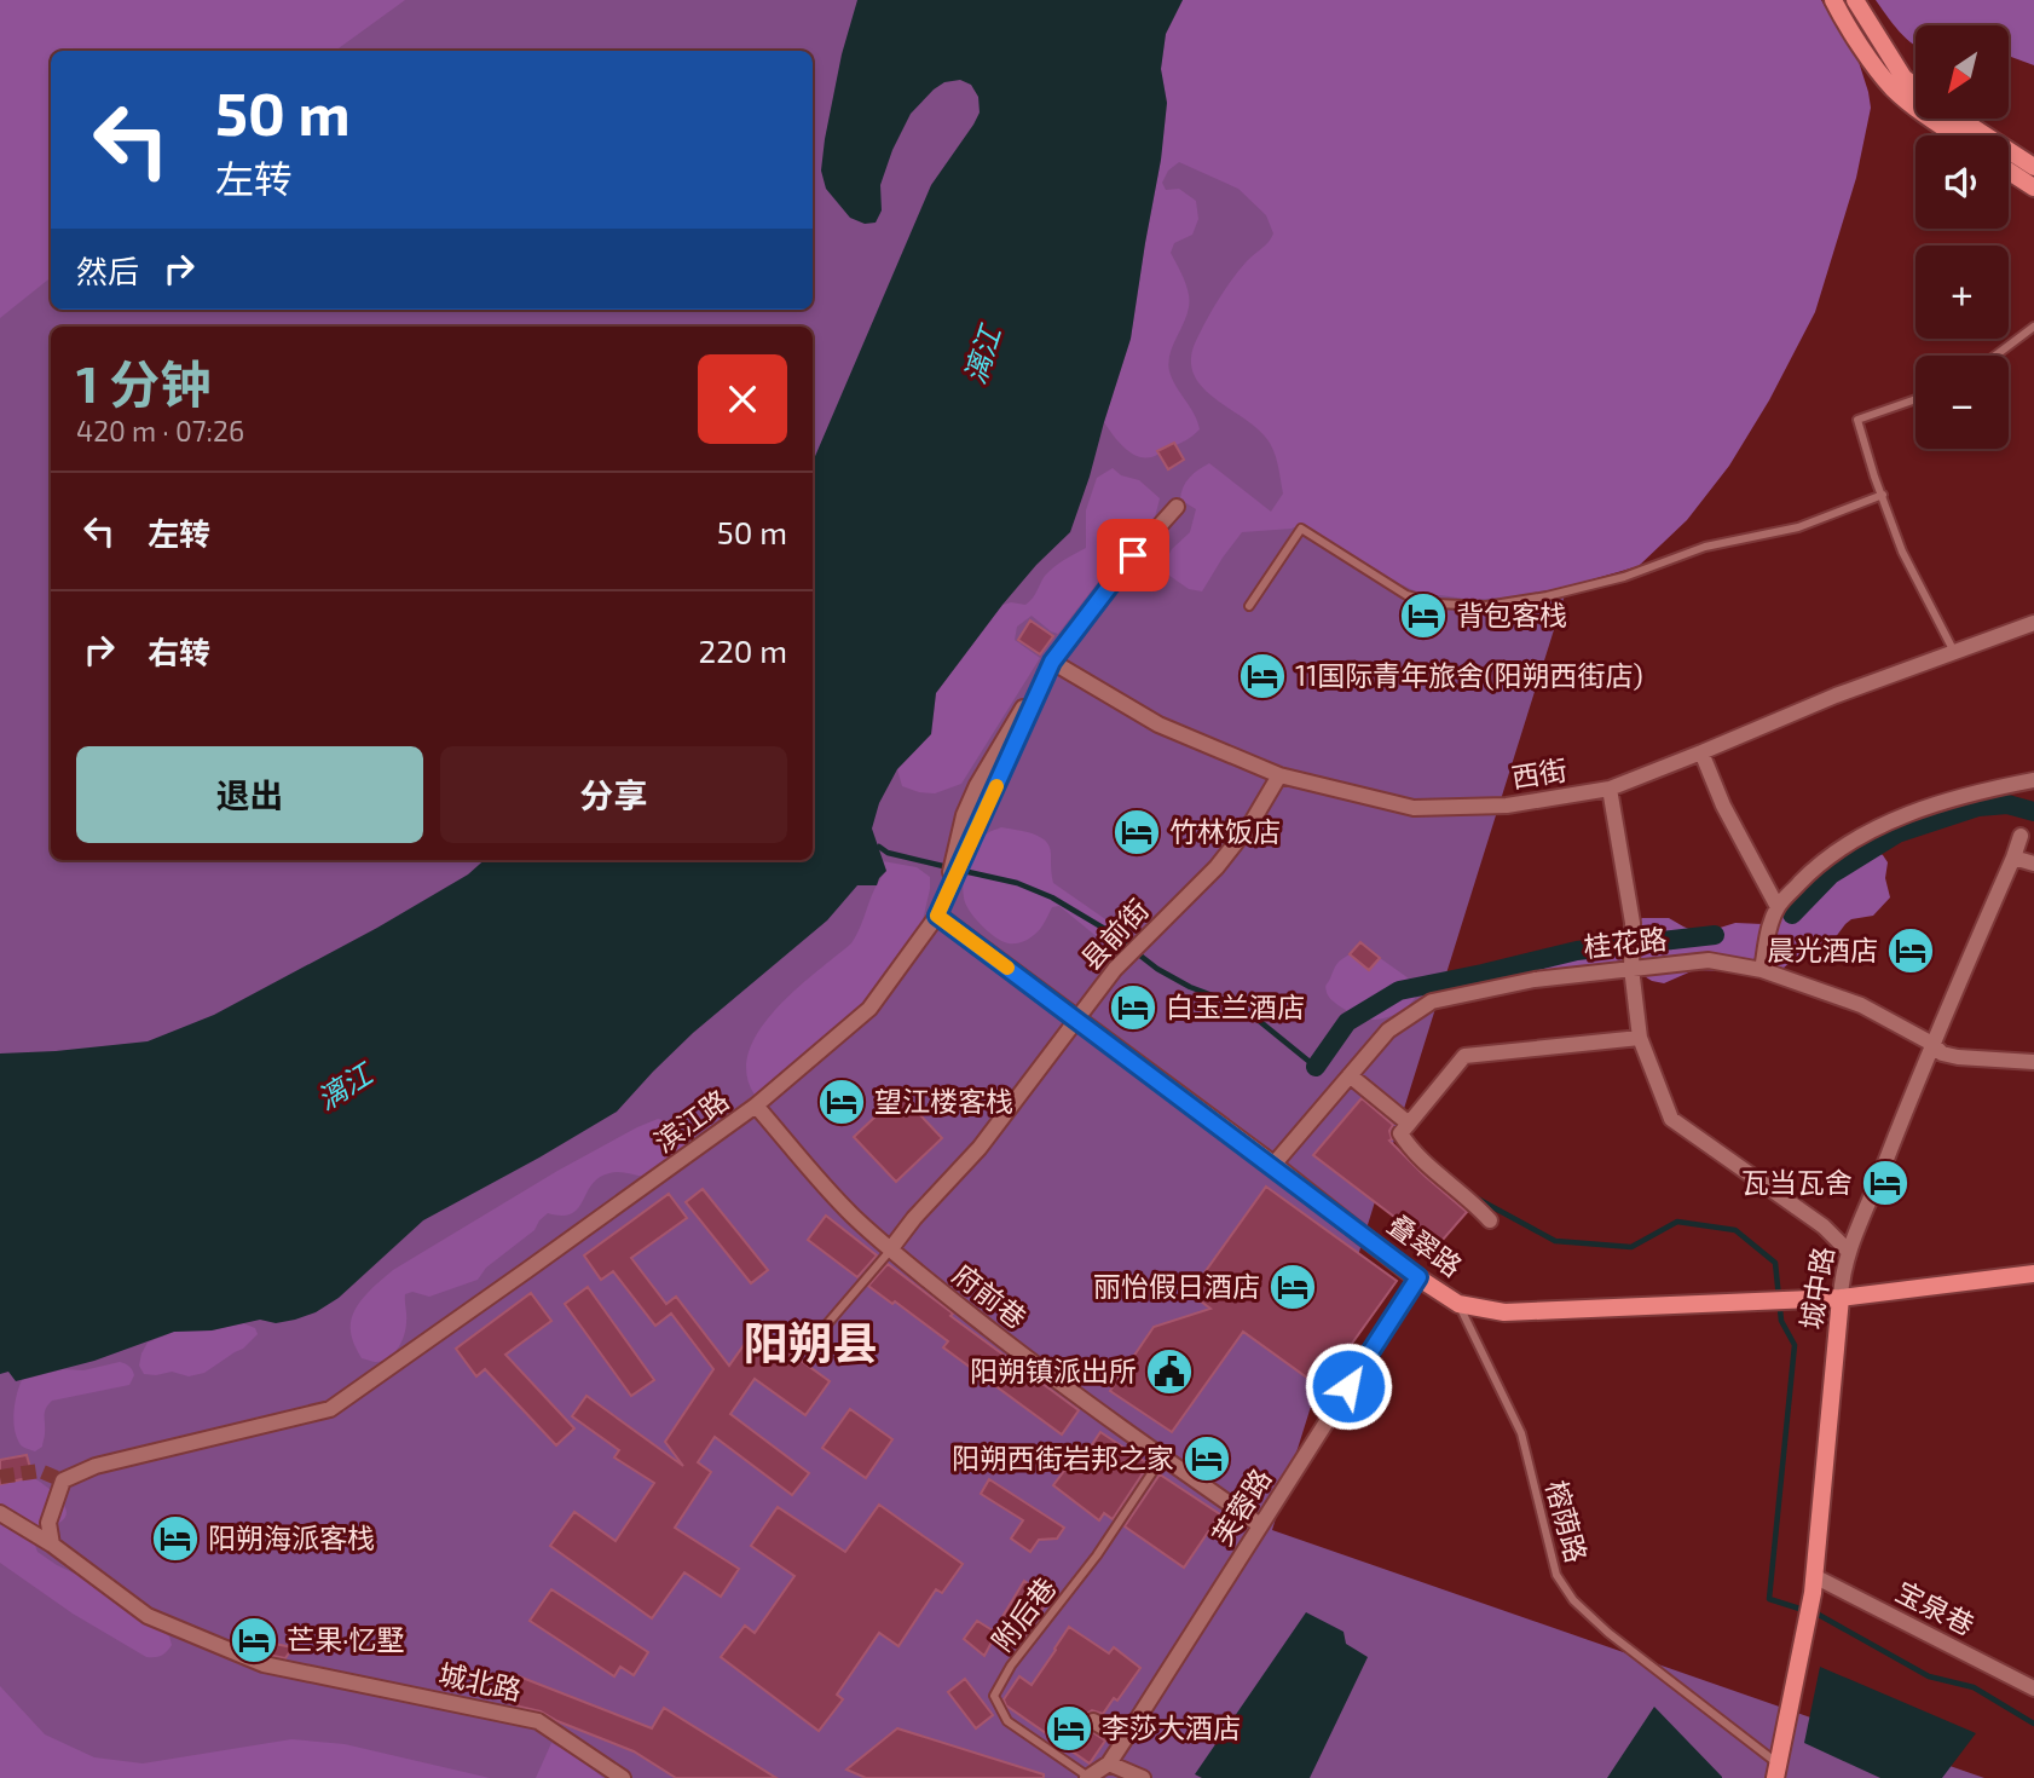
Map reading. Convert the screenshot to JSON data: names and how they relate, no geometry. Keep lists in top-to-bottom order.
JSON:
{
  "streets": {
    "street": [
      "西街",
      "县前街",
      "桂花路",
      "滨江路",
      "叠翠路",
      "城中路",
      "府前巷",
      "芙蓉路",
      "宝泉巷",
      "城北路"
    ],
    "lane": ["榕荫路", "附后巷"]
  },
  "crossings": [
    ["西街", "县前街"],
    ["西街", "滨江路"],
    ["县前街", "叠翠路"],
    ["县前街", "府前巷"],
    ["桂花路", "叠翠路"],
    ["桂花路", "城中路"],
    ["滨江路", "叠翠路"],
    ["滨江路", "府前巷"],
    ["滨江路", "城北路"],
    ["叠翠路", "城中路"],
    ["叠翠路", "芙蓉路"],
    ["叠翠路", "榕荫路"],
    ["城中路", "榕荫路"],
    ["城中路", "宝泉巷"],
    ["府前巷", "芙蓉路"],
    ["府前巷", "附后巷"]
  ],
  "districts": ["阳朔县"],
  "water": ["漓江"],
  "places": {
    "hotel": [
      "背包客栈",
      "11国际青年旅舍(阳朔西街店)",
      "竹林饭店",
      "晨光酒店",
      "白玉兰酒店",
      "望江楼客栈",
      "瓦当瓦舍",
      "丽怡假日酒店",
      "阳朔西街岩邦之家",
      "阳朔海派客栈",
      "芒果·忆墅",
      "李莎大酒店"
    ],
    "public building": ["阳朔镇派出所"]
  },
  "north": "bottom left",
  "page": {
    "map_buttons": ["+", "−"],
    "turn": ["50 m", "左转"],
    "then": "然后",
    "heading": ["1 分钟", "420 m · 07:26"],
    "list": [
      {
        "name": "左转",
        "value": "50 m"
      },
      {
        "name": "右转",
        "value": "220 m"
      }
    ],
    "buttons": ["退出", "分享"]
  }
}
